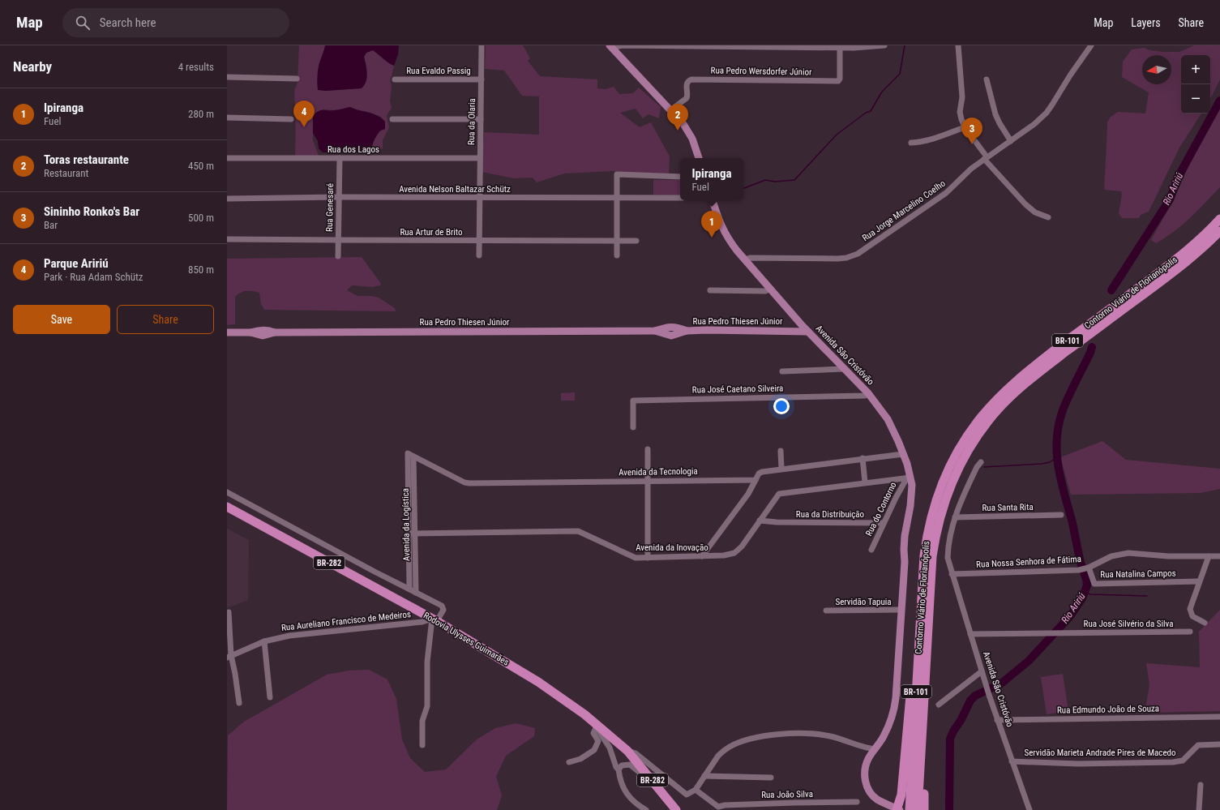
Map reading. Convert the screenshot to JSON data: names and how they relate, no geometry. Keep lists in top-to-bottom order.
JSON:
{
  "streets": {
    "highway": [
      "Contorno Viário de Florianópolis",
      "BR-101",
      "BR-282",
      "Rodovia Ulysses Guimarães"
    ],
    "main road": ["Rua Pedro Thiesen Júnior", "Avenida São Cristóvão"],
    "street": [
      "Rua Evaldo Passig",
      "Rua Pedro Wersdorfer Júnior",
      "Rua da Olaria",
      "Rua dos Lagos",
      "Avenida Nelson Baltazar Schütz",
      "Rua Genesaré",
      "Rua Jorge Marcelino Coelho",
      "Rua Artur de Brito",
      "Rua José Caetano Silveira",
      "Avenida da Tecnologia",
      "Rua Santa Rita",
      "Rua do Contorno",
      "Rua da Distribuição",
      "Avenida da Logística",
      "Avenida da Inovação",
      "Rua Nossa Senhora de Fátima",
      "Rua Natalina Campos",
      "Servidão Tapuia",
      "Rua Aureliano Francisco de Medeiros",
      "Rua José Silvério da Silva",
      "Rua Edmundo João de Souza",
      "Servidão Marieta Andrade Pires de Macedo",
      "Rua João Silva"
    ]
  },
  "crossings": [
    ["Rua Evaldo Passig", "Rua da Olaria"],
    ["Rua da Olaria", "Rua dos Lagos"],
    ["Rua da Olaria", "Avenida Nelson Baltazar Schütz"],
    ["Rua da Olaria", "Rua Artur de Brito"],
    ["Rua dos Lagos", "Rua Genesaré"],
    ["Avenida Nelson Baltazar Schütz", "Rua Genesaré"],
    ["Rua Genesaré", "Rua Artur de Brito"],
    ["Rua Jorge Marcelino Coelho", "Avenida São Cristóvão"],
    ["Rua Pedro Thiesen Júnior", "Avenida São Cristóvão"],
    ["Avenida São Cristóvão", "Rua José Caetano Silveira"],
    ["Avenida São Cristóvão", "Rua Santa Rita"],
    ["Avenida São Cristóvão", "Rua do Contorno"],
    ["Avenida São Cristóvão", "Avenida da Inovação"],
    ["Avenida São Cristóvão", "Rua Nossa Senhora de Fátima"],
    ["Avenida São Cristóvão", "Servidão Tapuia"],
    ["Avenida São Cristóvão", "Rua José Silvério da Silva"],
    ["Avenida São Cristóvão", "Rua Edmundo João de Souza"],
    ["Avenida São Cristóvão", "Servidão Marieta Andrade Pires de Macedo"],
    ["Avenida da Tecnologia", "Avenida da Logística"],
    ["Rua do Contorno", "Rua da Distribuição"],
    ["Rua do Contorno", "Avenida da Inovação"],
    ["Rua da Distribuição", "Avenida da Inovação"],
    ["Avenida da Logística", "Avenida da Inovação"],
    ["Rua Nossa Senhora de Fátima", "Rua Natalina Campos"],
    ["Rua Aureliano Francisco de Medeiros", "Rodovia Ulysses Guimarães"]
  ],
  "water": ["Rio Aririú"],
  "north": "left",
  "page": {
    "header": "Map",
    "search": "Search here",
    "nav": ["Map", "Layers", "Share"],
    "heading": ["Nearby", "4 results"],
    "map_buttons": ["+", "−"],
    "list": [
      {
        "mark": "1",
        "name": "Ipiranga",
        "note": "Fuel",
        "value": "280 m"
      },
      {
        "mark": "2",
        "name": "Toras restaurante",
        "note": "Restaurant",
        "value": "450 m"
      },
      {
        "mark": "3",
        "name": "Sininho Ronko's Bar",
        "note": "Bar",
        "value": "500 m"
      },
      {
        "mark": "4",
        "name": "Parque Aririú",
        "note": "Park · Rua Adam Schütz",
        "value": "850 m"
      }
    ],
    "pins": [
      "4",
      "2",
      "3",
      "1"
    ],
    "popup": ["Ipiranga", "Fuel"],
    "buttons": ["Save", "Share"]
  }
}
